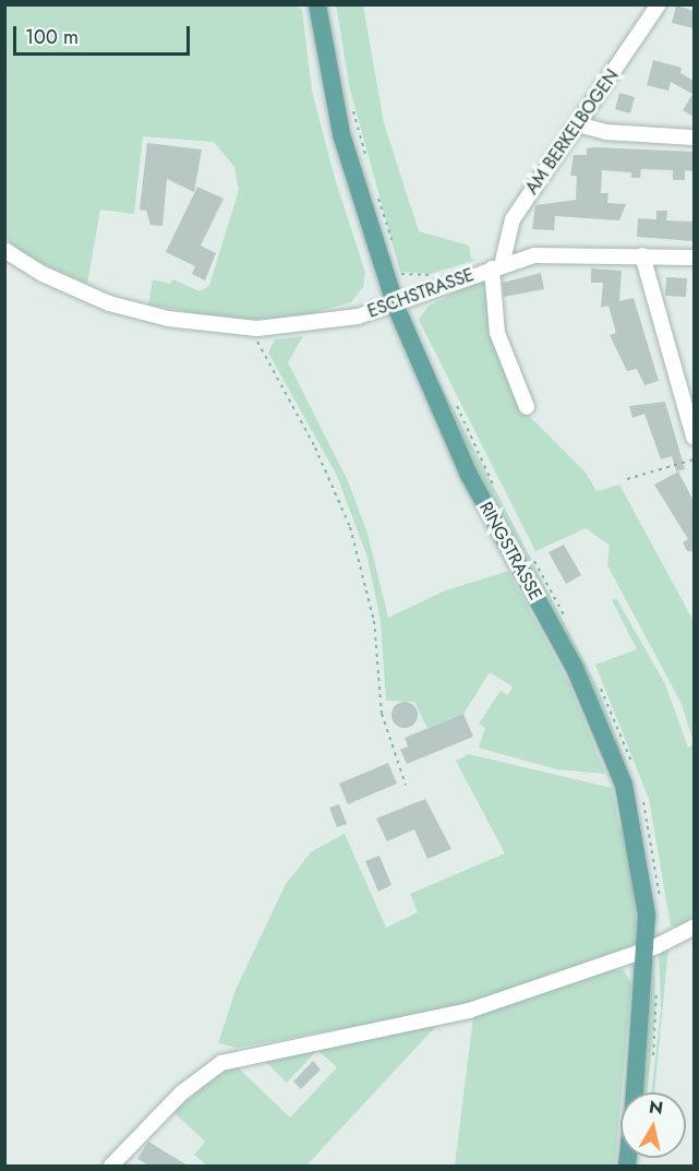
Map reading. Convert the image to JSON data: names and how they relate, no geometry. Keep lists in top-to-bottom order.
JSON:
{
  "streets": {
    "main road": ["RINGSTRASSE"],
    "street": ["AM BERKELBOGEN", "ESCHSTRASSE"]
  },
  "crossings": [
    ["AM BERKELBOGEN", "ESCHSTRASSE"],
    ["ESCHSTRASSE", "RINGSTRASSE"]
  ],
  "scale_bar": "100 m",
  "north": "top"
}
